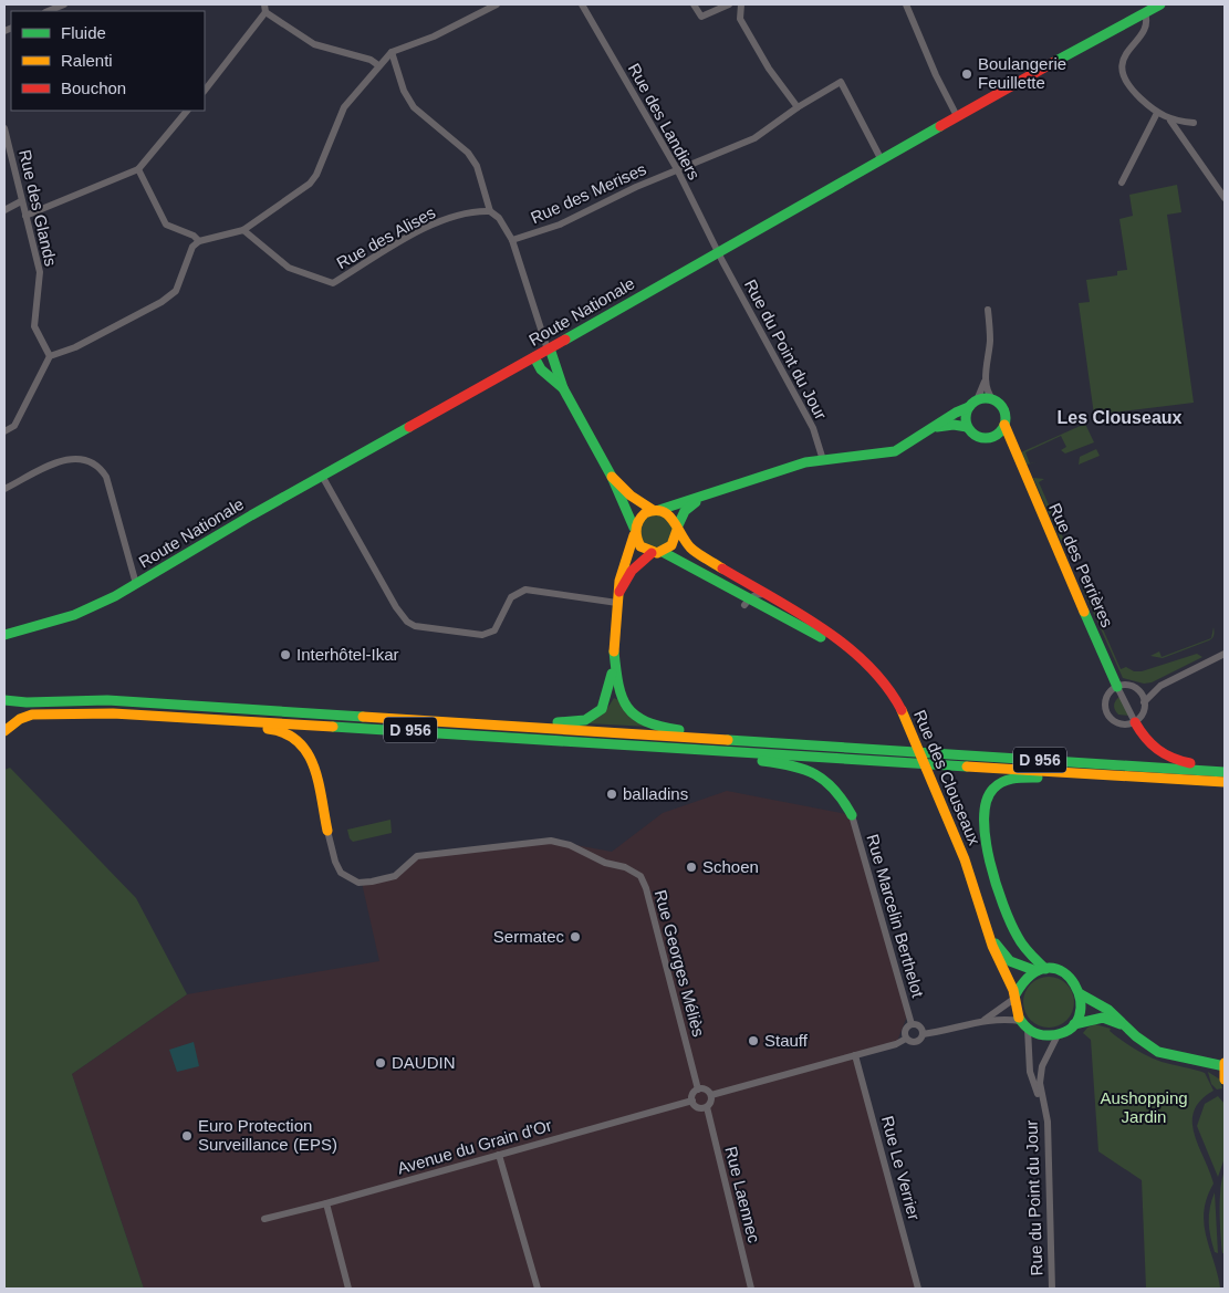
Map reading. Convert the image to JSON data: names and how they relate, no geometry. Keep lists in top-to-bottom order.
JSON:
{
  "streets": {
    "main road": [
      "Route Nationale",
      "Rue des Perrières",
      "D 956",
      "Rue des Clouseaux"
    ],
    "street": [
      "Rue des Landiers",
      "Rue des Merises",
      "Rue des Glands",
      "Rue des Alises",
      "Rue du Point du Jour",
      "Rue Marcelin Berthelot",
      "Rue Georges Méliès",
      "Avenue du Grain d'Or",
      "Rue Le Verrier",
      "Rue Laennec"
    ]
  },
  "crossings": [
    ["Rue des Landiers", "Rue des Merises"],
    ["Rue des Landiers", "Route Nationale"],
    ["Rue des Landiers", "Rue du Point du Jour"],
    ["Rue des Merises", "Route Nationale"],
    ["Route Nationale", "Rue du Point du Jour"],
    ["Rue du Point du Jour", "D 956"],
    ["Rue du Point du Jour", "Rue des Clouseaux"],
    ["D 956", "Rue des Clouseaux"],
    ["D 956", "Rue Marcelin Berthelot"],
    ["Rue Georges Méliès", "Avenue du Grain d'Or"],
    ["Rue Georges Méliès", "Rue Laennec"],
    ["Avenue du Grain d'Or", "Rue Laennec"]
  ],
  "districts": ["Les Clouseaux"],
  "parks": ["Aushopping Jardin"],
  "places": [
    "Boulangerie Feuillette",
    "Interhôtel-Ikar",
    "balladins",
    "Schoen",
    "Sermatec",
    "Stauff",
    "DAUDIN",
    "Euro Protection Surveillance (EPS)"
  ],
  "legend": ["Fluide", "Ralenti", "Bouchon"]
}
